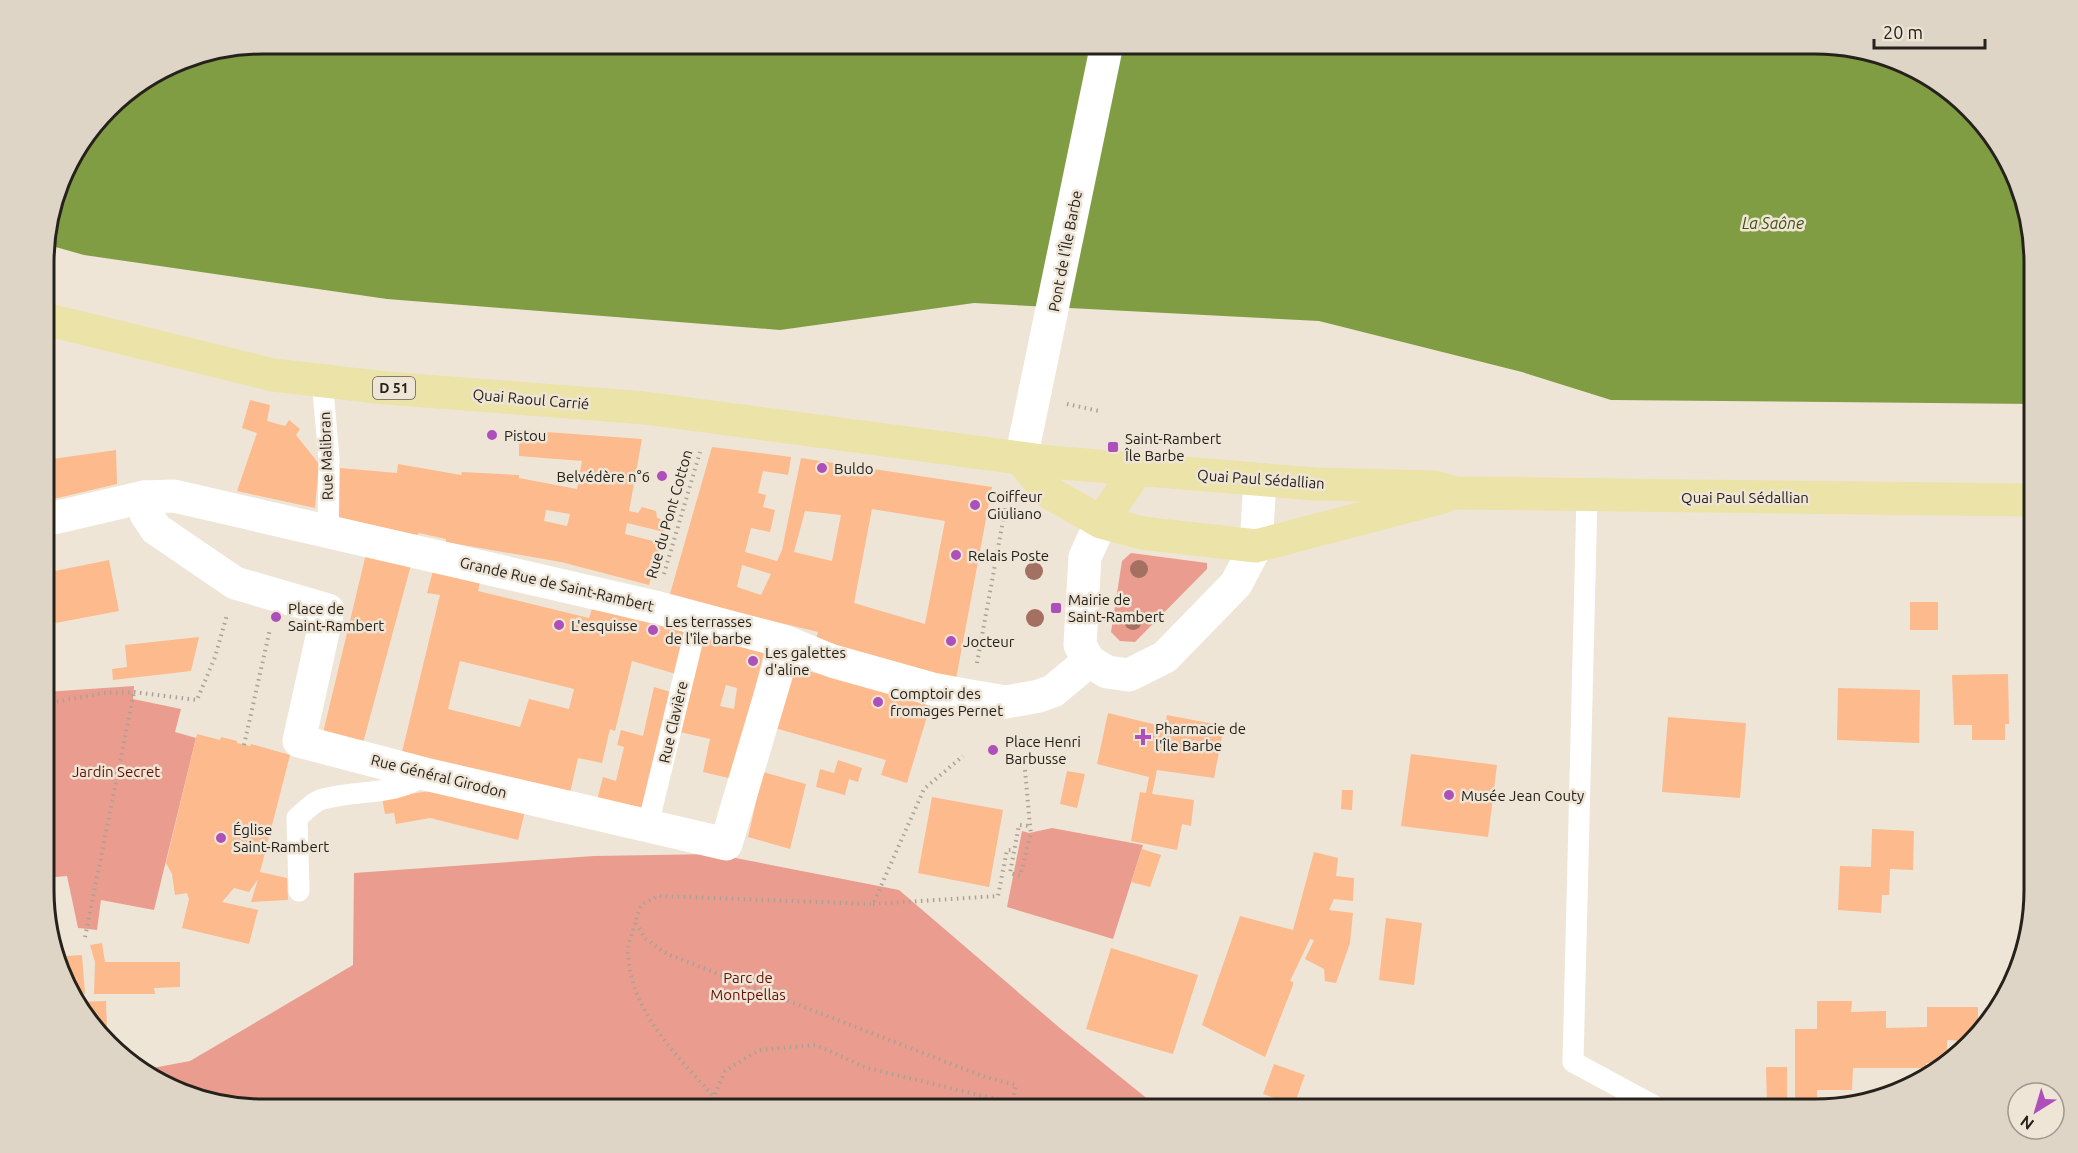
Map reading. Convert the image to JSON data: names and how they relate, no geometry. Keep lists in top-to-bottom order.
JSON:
{
  "streets": {
    "main road": ["D 51", "Quai Raoul Carrié", "Quai Paul Sédallian"],
    "street": ["Pont de l'Île Barbe", "Grande Rue de Saint-Rambert", "Rue Général Girodon"],
    "lane": ["Rue Malibran", "Rue Clavière"],
    "path": ["Rue du Pont Cotton"]
  },
  "crossings": [
    ["Pont de l'Île Barbe", "Quai Raoul Carrié"],
    ["Pont de l'Île Barbe", "Quai Paul Sédallian"],
    ["Quai Raoul Carrié", "Rue Malibran"],
    ["Quai Raoul Carrié", "Quai Paul Sédallian"],
    ["Quai Raoul Carrié", "Rue du Pont Cotton"],
    ["Rue Malibran", "Grande Rue de Saint-Rambert"],
    ["Rue du Pont Cotton", "Grande Rue de Saint-Rambert"],
    ["Grande Rue de Saint-Rambert", "Rue Clavière"],
    ["Grande Rue de Saint-Rambert", "Rue Général Girodon"],
    ["Rue Clavière", "Rue Général Girodon"]
  ],
  "water": ["La Saône"],
  "parks": ["Jardin Secret", "Parc de Montpellas"],
  "places": {
    "other": [
      "Pistou",
      "Buldo",
      "Belvédère n°6",
      "Coiffeur Giuliano",
      "Relais Poste",
      "Place de Saint-Rambert",
      "L'esquisse",
      "Les terrasses de l'île barbe",
      "Jocteur",
      "Les galettes d'aline",
      "Comptoir des fromages Pernet",
      "Place Henri Barbusse",
      "Musée Jean Couty",
      "Église Saint-Rambert"
    ],
    "transit": ["Saint-Rambert Île Barbe", "Mairie de Saint-Rambert"],
    "health": ["Pharmacie de l'Île Barbe"]
  },
  "scale_bar": "20 m",
  "north": "bottom left"
}
